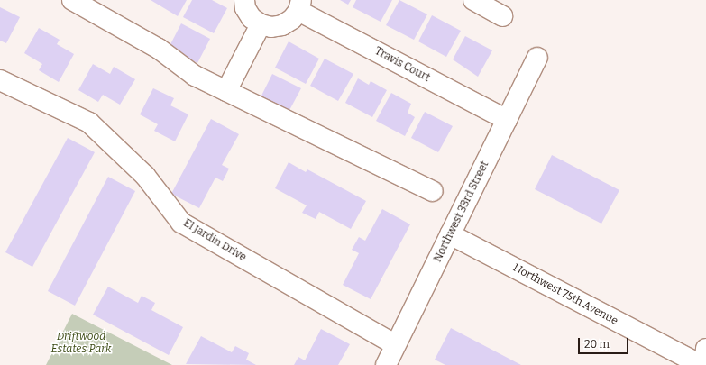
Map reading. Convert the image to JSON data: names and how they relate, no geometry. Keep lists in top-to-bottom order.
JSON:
{
  "streets": {
    "street": [
      "Travis Court",
      "Northwest 33rd Street",
      "El Jardin Drive",
      "Northwest 75th Avenue"
    ]
  },
  "crossings": [
    ["Travis Court", "Northwest 33rd Street"],
    ["Northwest 33rd Street", "El Jardin Drive"],
    ["Northwest 33rd Street", "Northwest 75th Avenue"]
  ],
  "parks": ["Driftwood Estates Park"],
  "scale_bar": "20 m"
}
